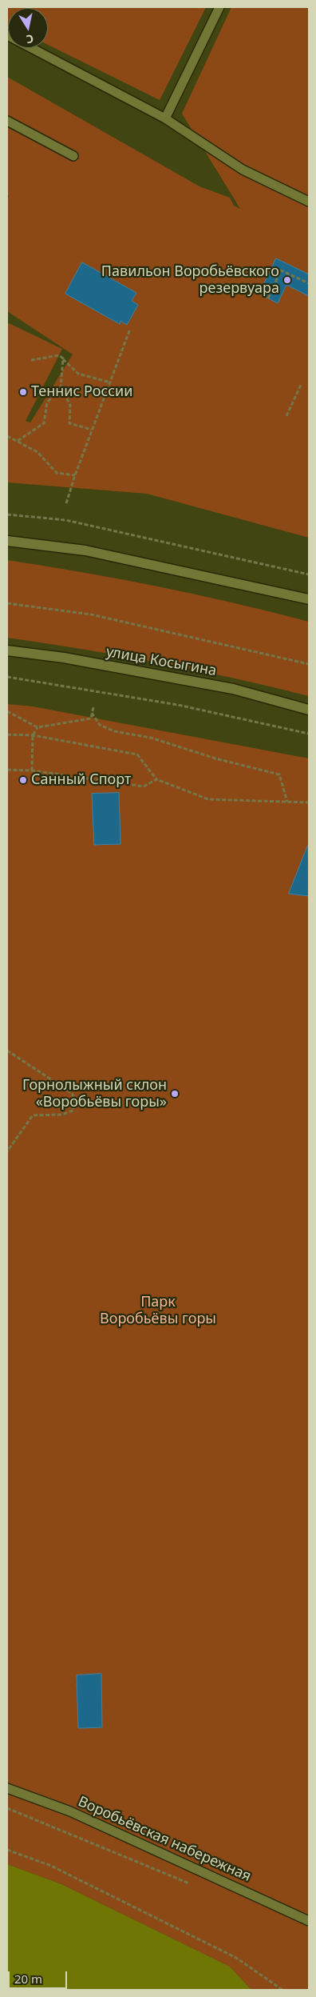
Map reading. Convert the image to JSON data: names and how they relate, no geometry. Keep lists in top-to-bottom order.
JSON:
{
  "streets": {
    "main road": ["улица Косыгина"],
    "lane": ["Воробьёвская набережная"]
  },
  "parks": ["Парк Воробьёвы горы"],
  "places": [
    "Павильон Воробьёвского резервуара",
    "Теннис России",
    "Санный Спорт",
    "Горнолыжный склон «Воробьёвы горы»"
  ],
  "scale_bar": "20 m",
  "north": "bottom"
}
